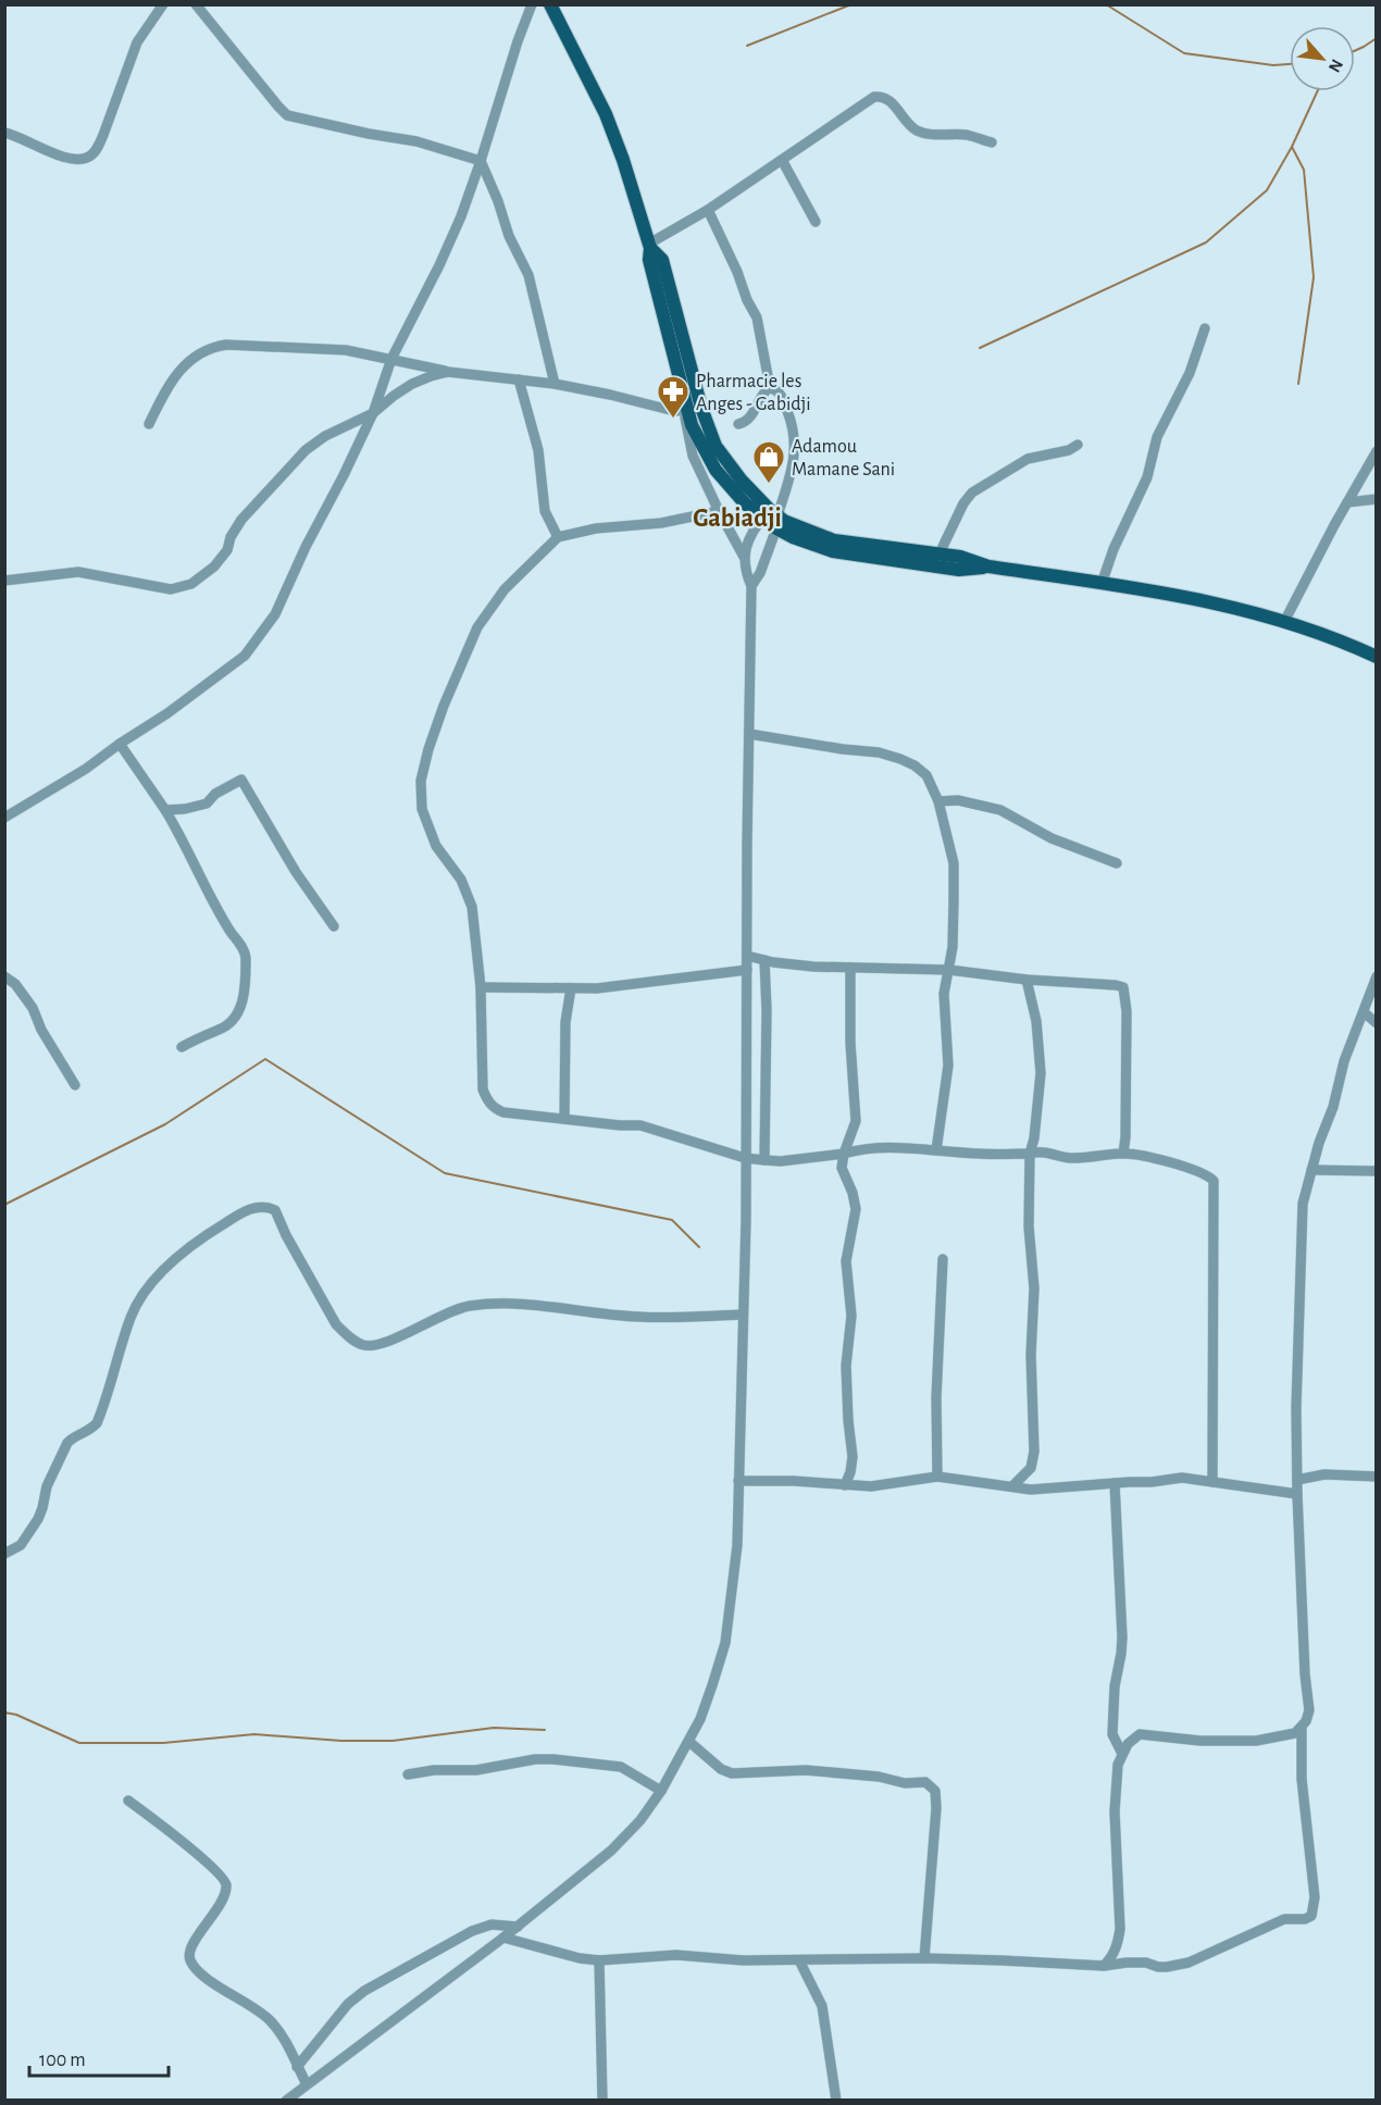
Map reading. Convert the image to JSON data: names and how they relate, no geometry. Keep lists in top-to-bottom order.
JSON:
{
  "districts": ["Gabiadji"],
  "places": {
    "pharmacy": ["Pharmacie les Anges - Gabidji"],
    "shop": ["Adamou Mamane Sani"]
  },
  "scale_bar": "100 m",
  "north": "bottom right"
}
